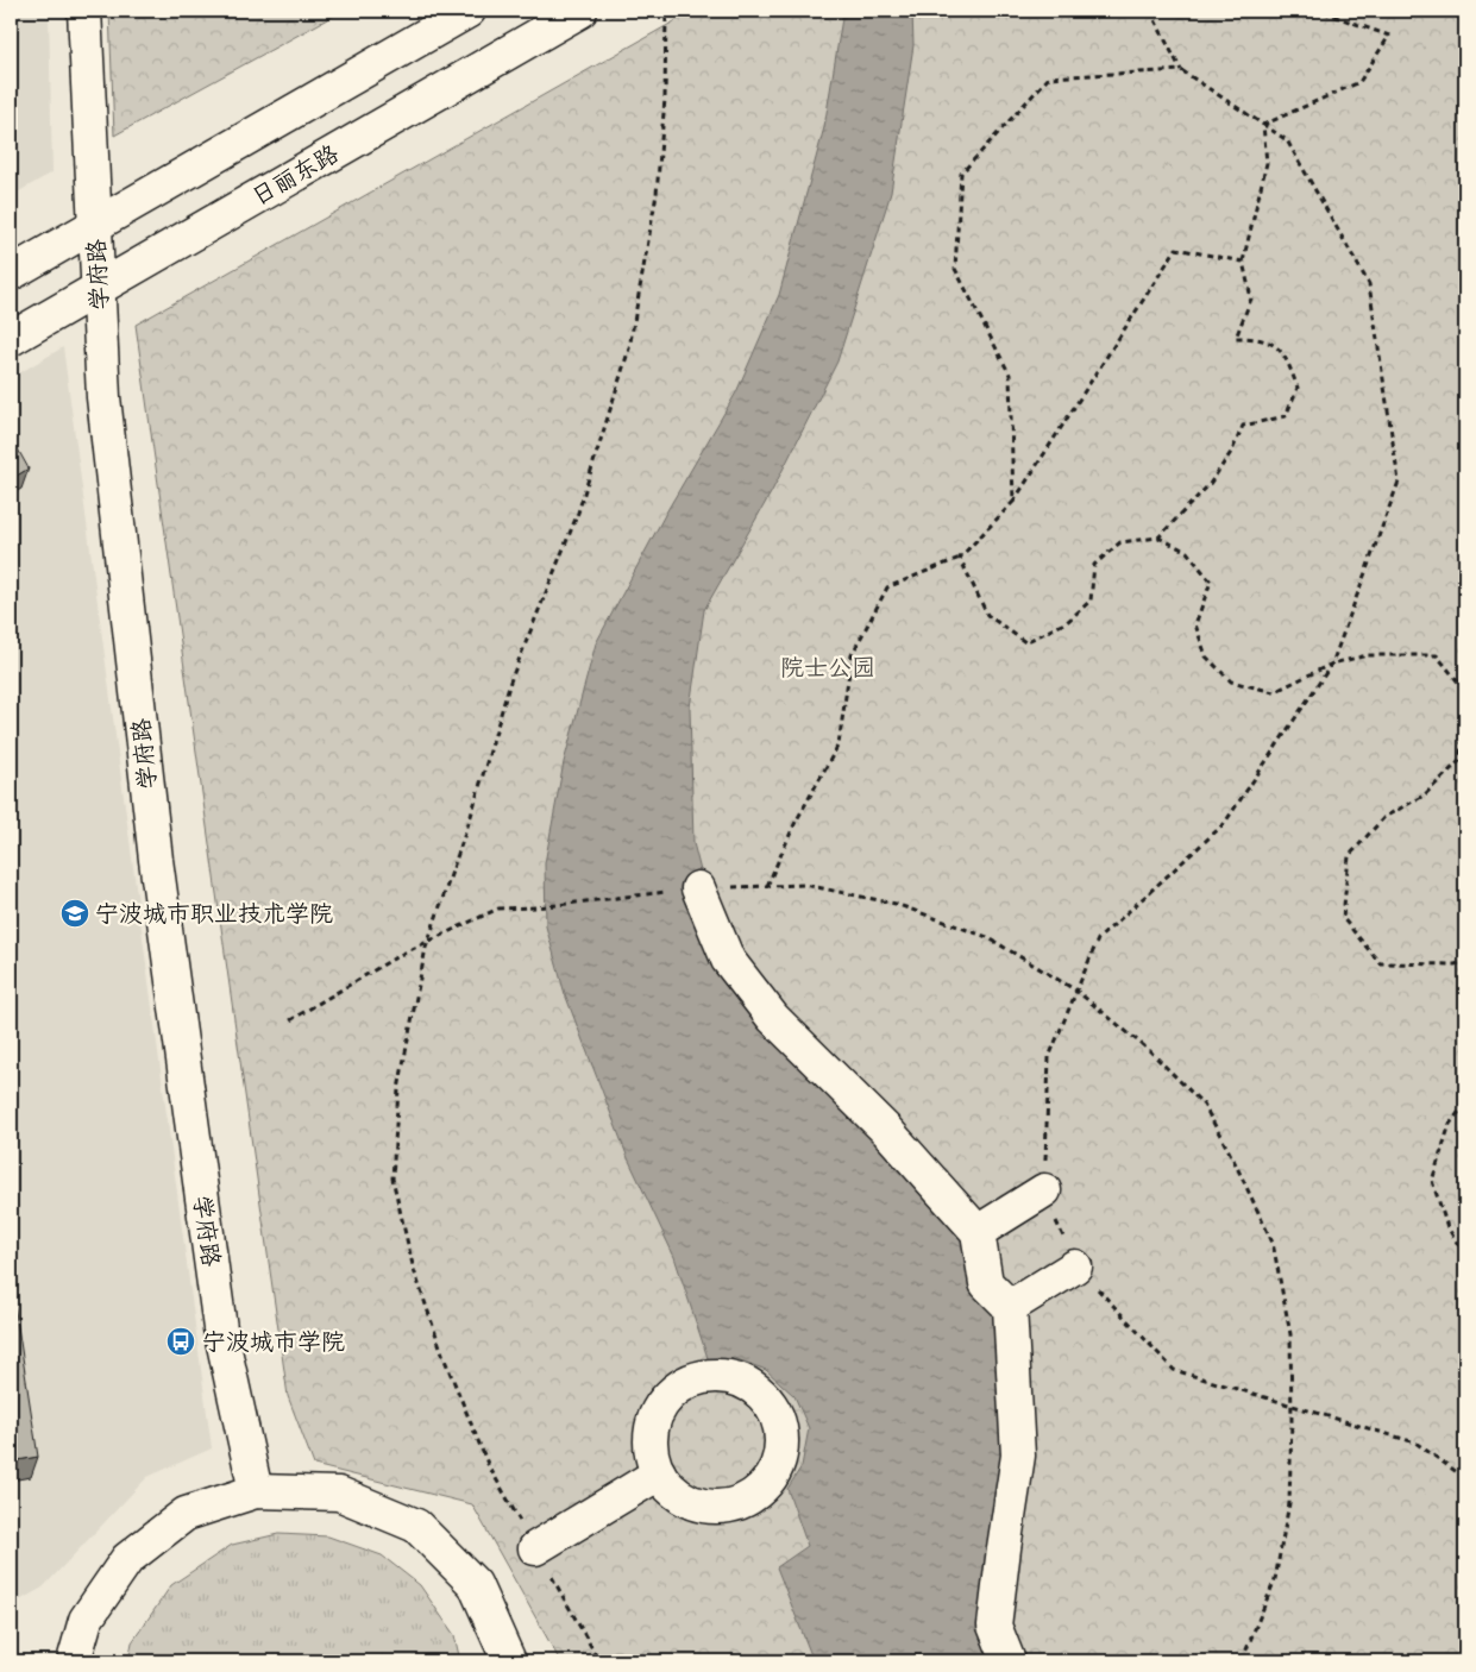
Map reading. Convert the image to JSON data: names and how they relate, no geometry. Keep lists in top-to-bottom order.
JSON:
{
  "streets": {
    "street": ["日丽东路", "学府路"]
  },
  "crossings": [
    ["日丽东路", "学府路"]
  ],
  "parks": ["院士公园"],
  "places": {
    "school or university": ["宁波城市职业技术学院"],
    "bus stop": ["宁波城市学院"]
  }
}
